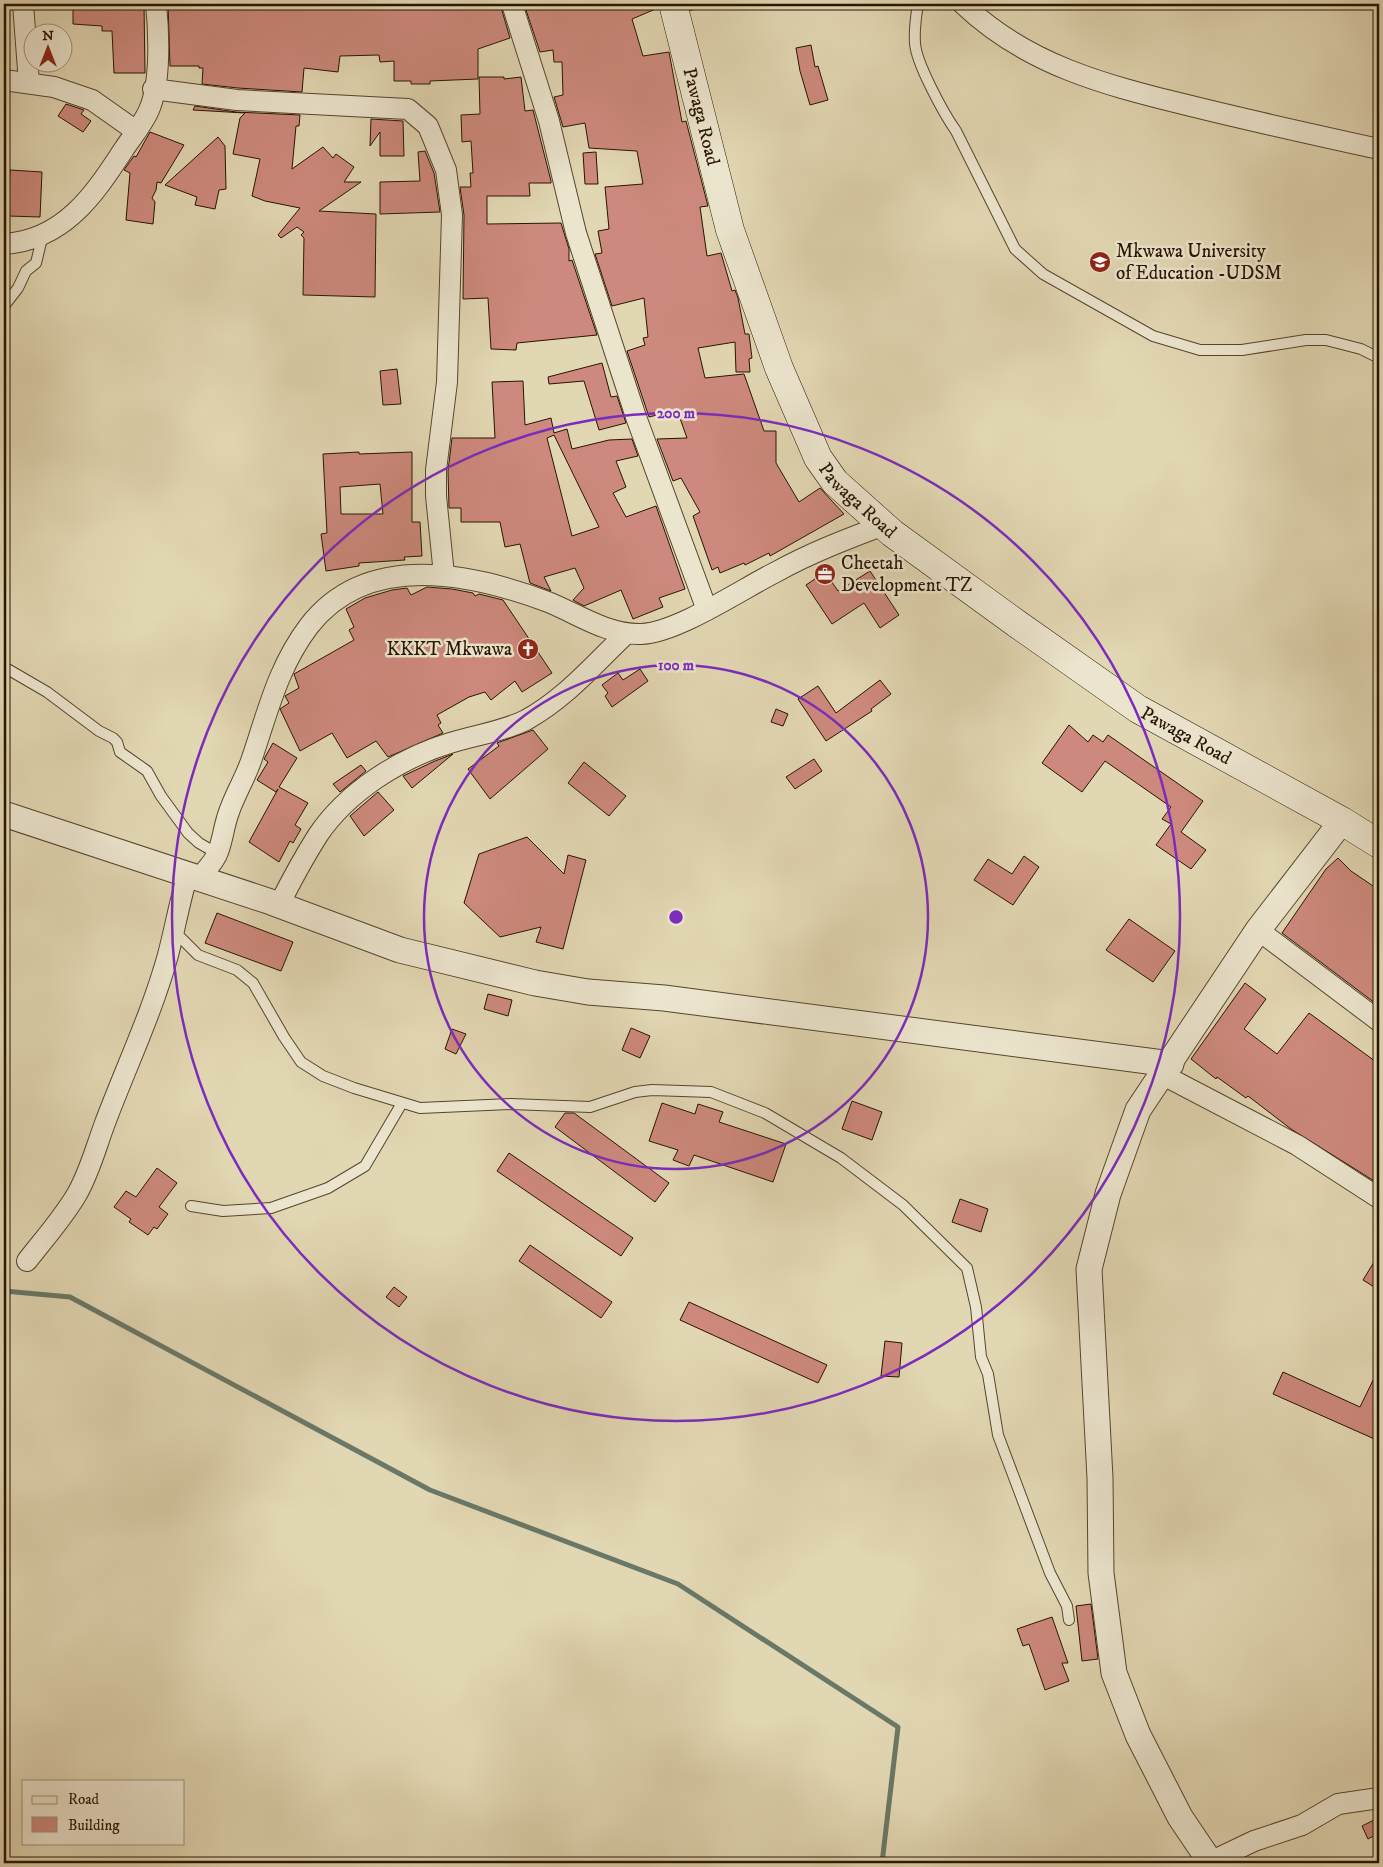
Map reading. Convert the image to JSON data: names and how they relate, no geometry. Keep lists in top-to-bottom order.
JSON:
{
  "streets": {
    "main road": ["Pawaga Road"]
  },
  "places": {
    "school or university": ["Mkwawa University of Education -UDSM"],
    "office": ["Cheetah Development TZ"],
    "church": ["KKKT Mkwawa"]
  },
  "legend": ["Road", "Building"],
  "north": "top",
  "rings": ["200 m", "100 m"]
}
